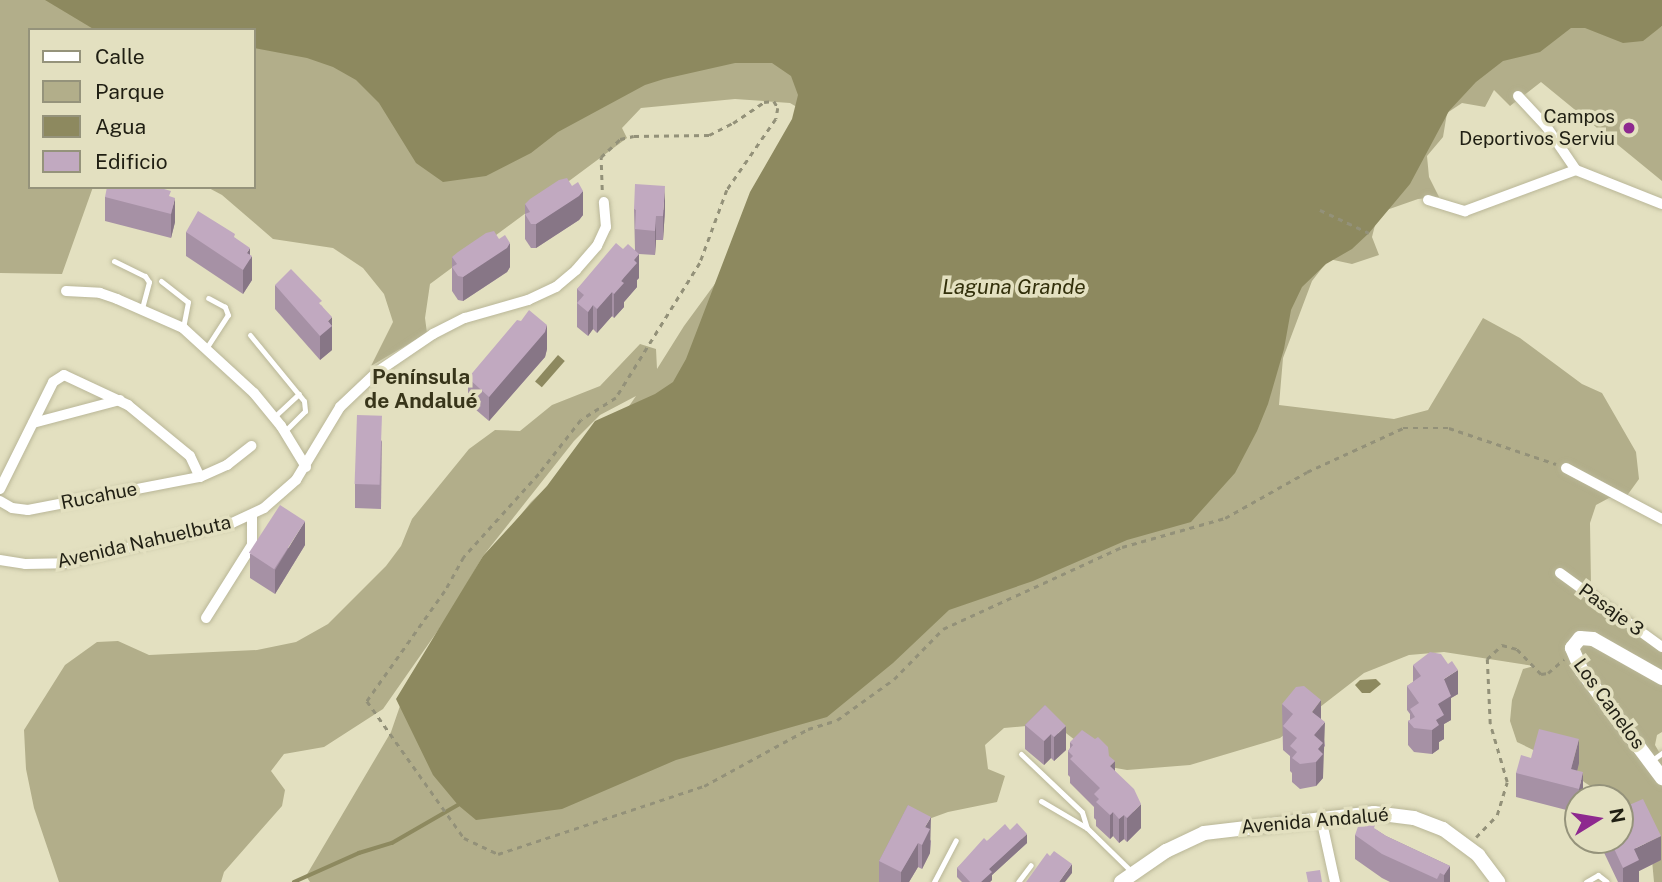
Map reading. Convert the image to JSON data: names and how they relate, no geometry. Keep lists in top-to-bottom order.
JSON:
{
  "streets": {
    "street": [
      "Rucahue",
      "Avenida Nahuelbuta",
      "Pasaje 3",
      "Los Canelos",
      "Avenida Andalué"
    ]
  },
  "districts": ["Península de Andalué"],
  "water": ["Laguna Grande"],
  "places": ["Campos Deportivos Serviu"],
  "legend": [
    "Calle",
    "Parque",
    "Agua",
    "Edificio"
  ],
  "north": "right"
}
